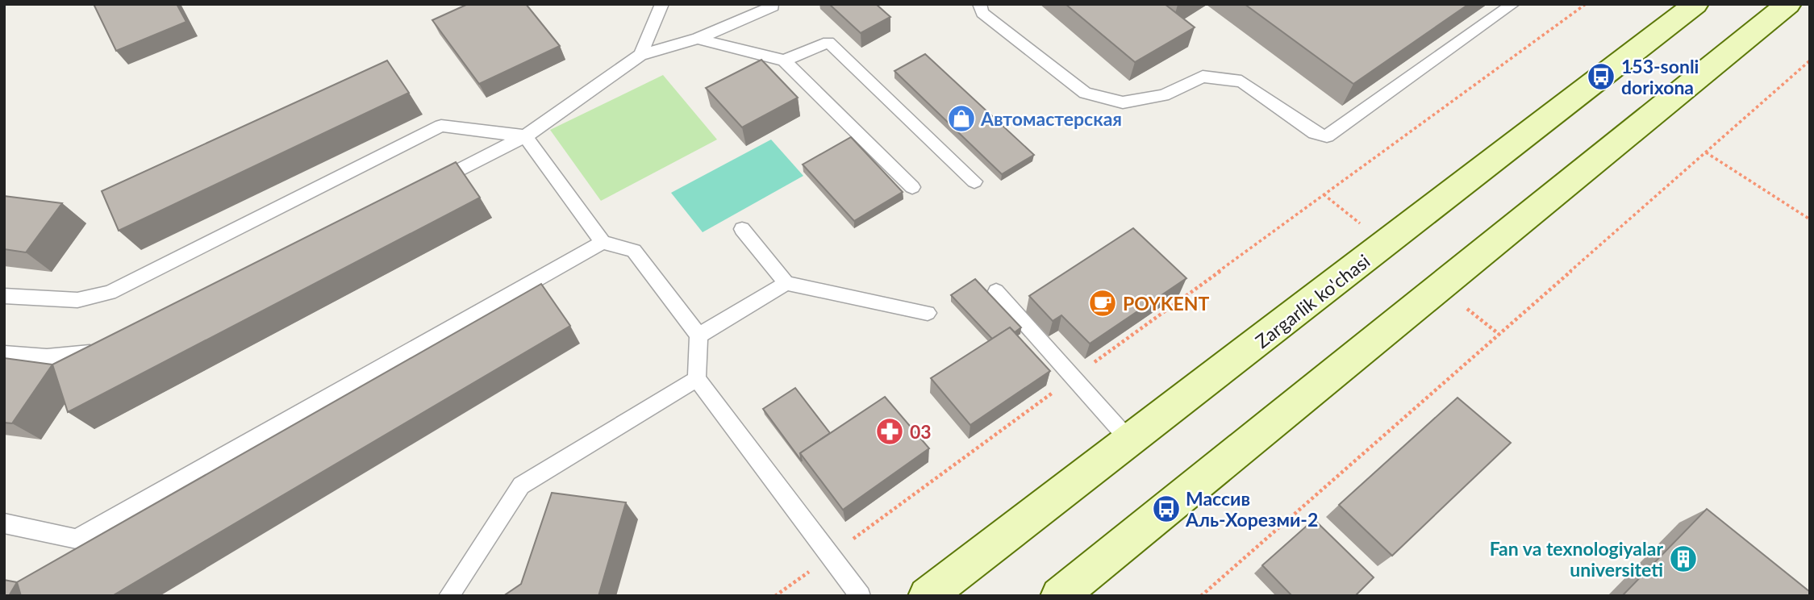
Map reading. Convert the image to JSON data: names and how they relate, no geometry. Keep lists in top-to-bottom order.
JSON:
{
  "streets": {
    "main road": ["Zargarlik ko'chasi"]
  },
  "places": {
    "bus stop": ["153-sonli dorixona", "Массив Аль-Хорезми-2"],
    "shop": ["Автомастерская"],
    "cafe": ["POYKENT"],
    "pharmacy": ["03"],
    "building": ["Fan va texnologiyalar universiteti"]
  }
}
